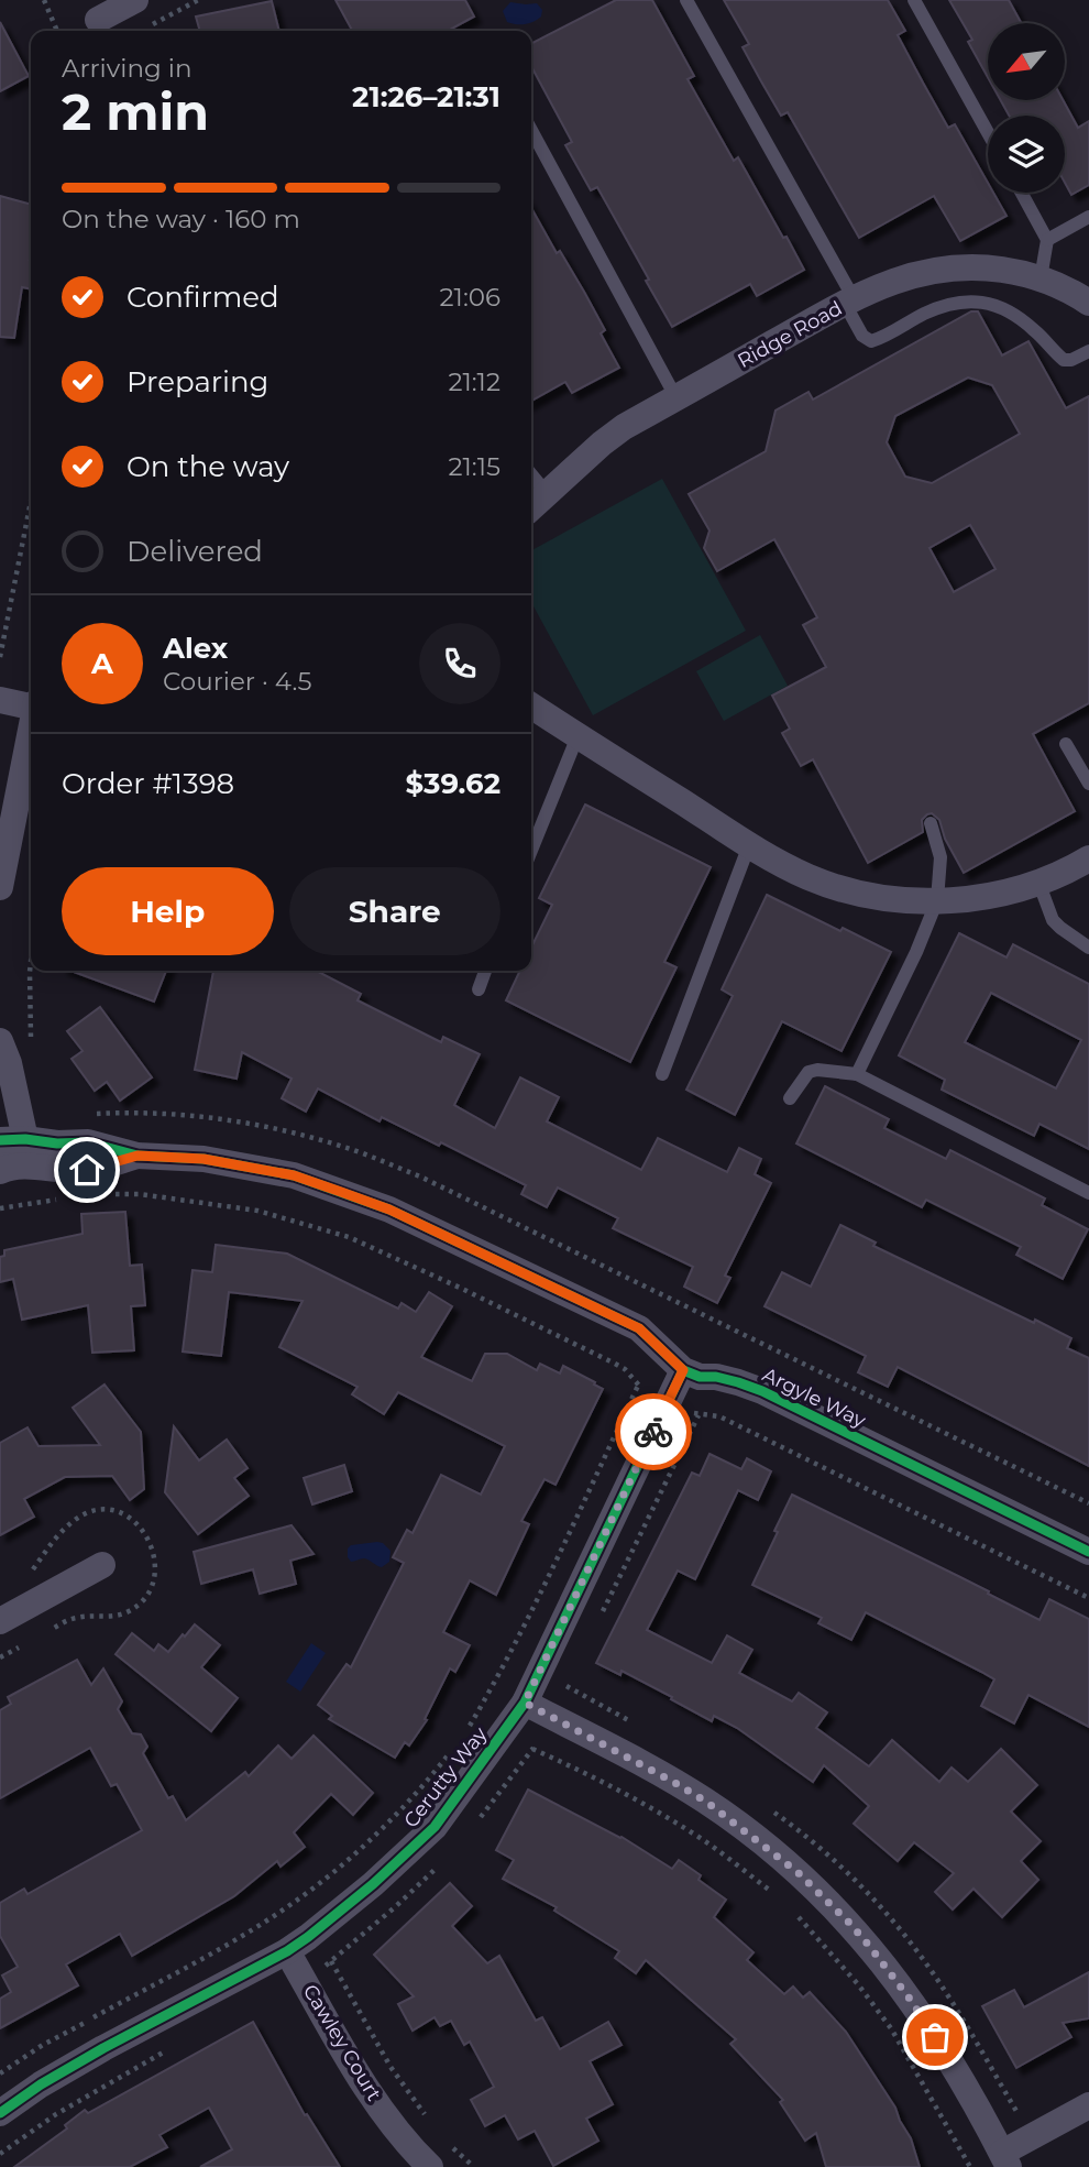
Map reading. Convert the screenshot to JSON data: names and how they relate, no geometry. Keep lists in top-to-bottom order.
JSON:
{
  "streets": {
    "street": [
      "Ridge Road",
      "Argyle Way",
      "Cerutty Way",
      "Cawley Court"
    ]
  },
  "crossings": [
    ["Argyle Way", "Cerutty Way"],
    ["Cerutty Way", "Cawley Court"]
  ],
  "north": "bottom left",
  "page": {
    "heading": ["2 min", "Arriving in", "21:26–21:31"],
    "panel": [
      "Alex",
      "Courier · 4.5",
      "Order #1398",
      "$39.62"
    ],
    "bar": "On the way · 160 m",
    "list": [
      ["Confirmed", "21:06"],
      ["Preparing", "21:12"],
      ["On the way", "21:15"],
      "Delivered"
    ],
    "round": "A",
    "buttons": ["Help", "Share"]
  }
}
